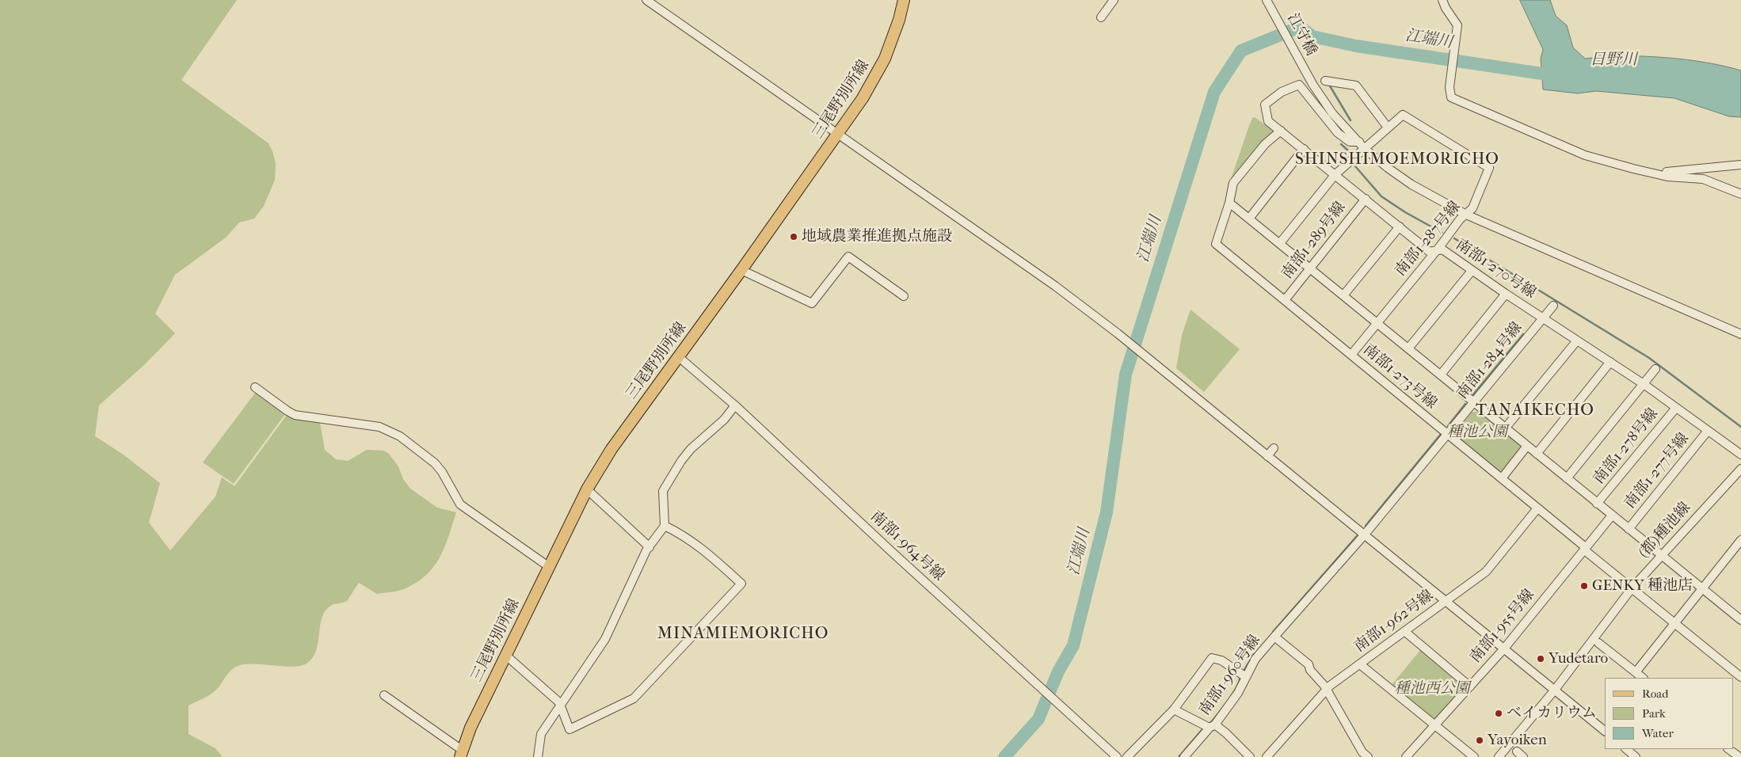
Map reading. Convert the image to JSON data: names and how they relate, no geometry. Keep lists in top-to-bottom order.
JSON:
{
  "streets": {
    "main road": ["三尾野別所線"],
    "street": [
      "江守橋",
      "南部1-287号線",
      "南部1-289号線",
      "南部1-270号線",
      "南部1-284号線",
      "南部1-273号線",
      "南部1-278号線",
      "南部1-277号線",
      "(都)種池線",
      "南部1-964号線",
      "南部1-962号線",
      "南部1-955号線",
      "南部1-960号線"
    ]
  },
  "crossings": [
    ["江守橋", "南部1-287号線"],
    ["江守橋", "南部1-270号線"],
    ["三尾野別所線", "南部1-964号線"],
    ["南部1-287号線", "南部1-270号線"],
    ["南部1-287号線", "南部1-273号線"],
    ["南部1-289号線", "南部1-270号線"],
    ["南部1-289号線", "南部1-273号線"],
    ["南部1-270号線", "南部1-284号線"],
    ["南部1-270号線", "南部1-273号線"],
    ["南部1-270号線", "南部1-278号線"],
    ["南部1-270号線", "南部1-277号線"],
    ["南部1-284号線", "南部1-273号線"],
    ["南部1-284号線", "南部1-960号線"],
    ["南部1-273号線", "(都)種池線"],
    ["南部1-273号線", "南部1-962号線"],
    ["南部1-273号線", "南部1-955号線"],
    ["南部1-962号線", "南部1-960号線"]
  ],
  "districts": ["SHINSHIMOEMORICHO", "TANAIKECHO", "MINAMIEMORICHO"],
  "water": ["江端川", "日野川"],
  "parks": ["種池公園", "種池西公園"],
  "places": [
    "地域農業推進拠点施設",
    "GENKY 種池店",
    "Yudetaro",
    "ベイカリウム",
    "Yayoiken"
  ],
  "legend": ["Road", "Park", "Water"]
}
